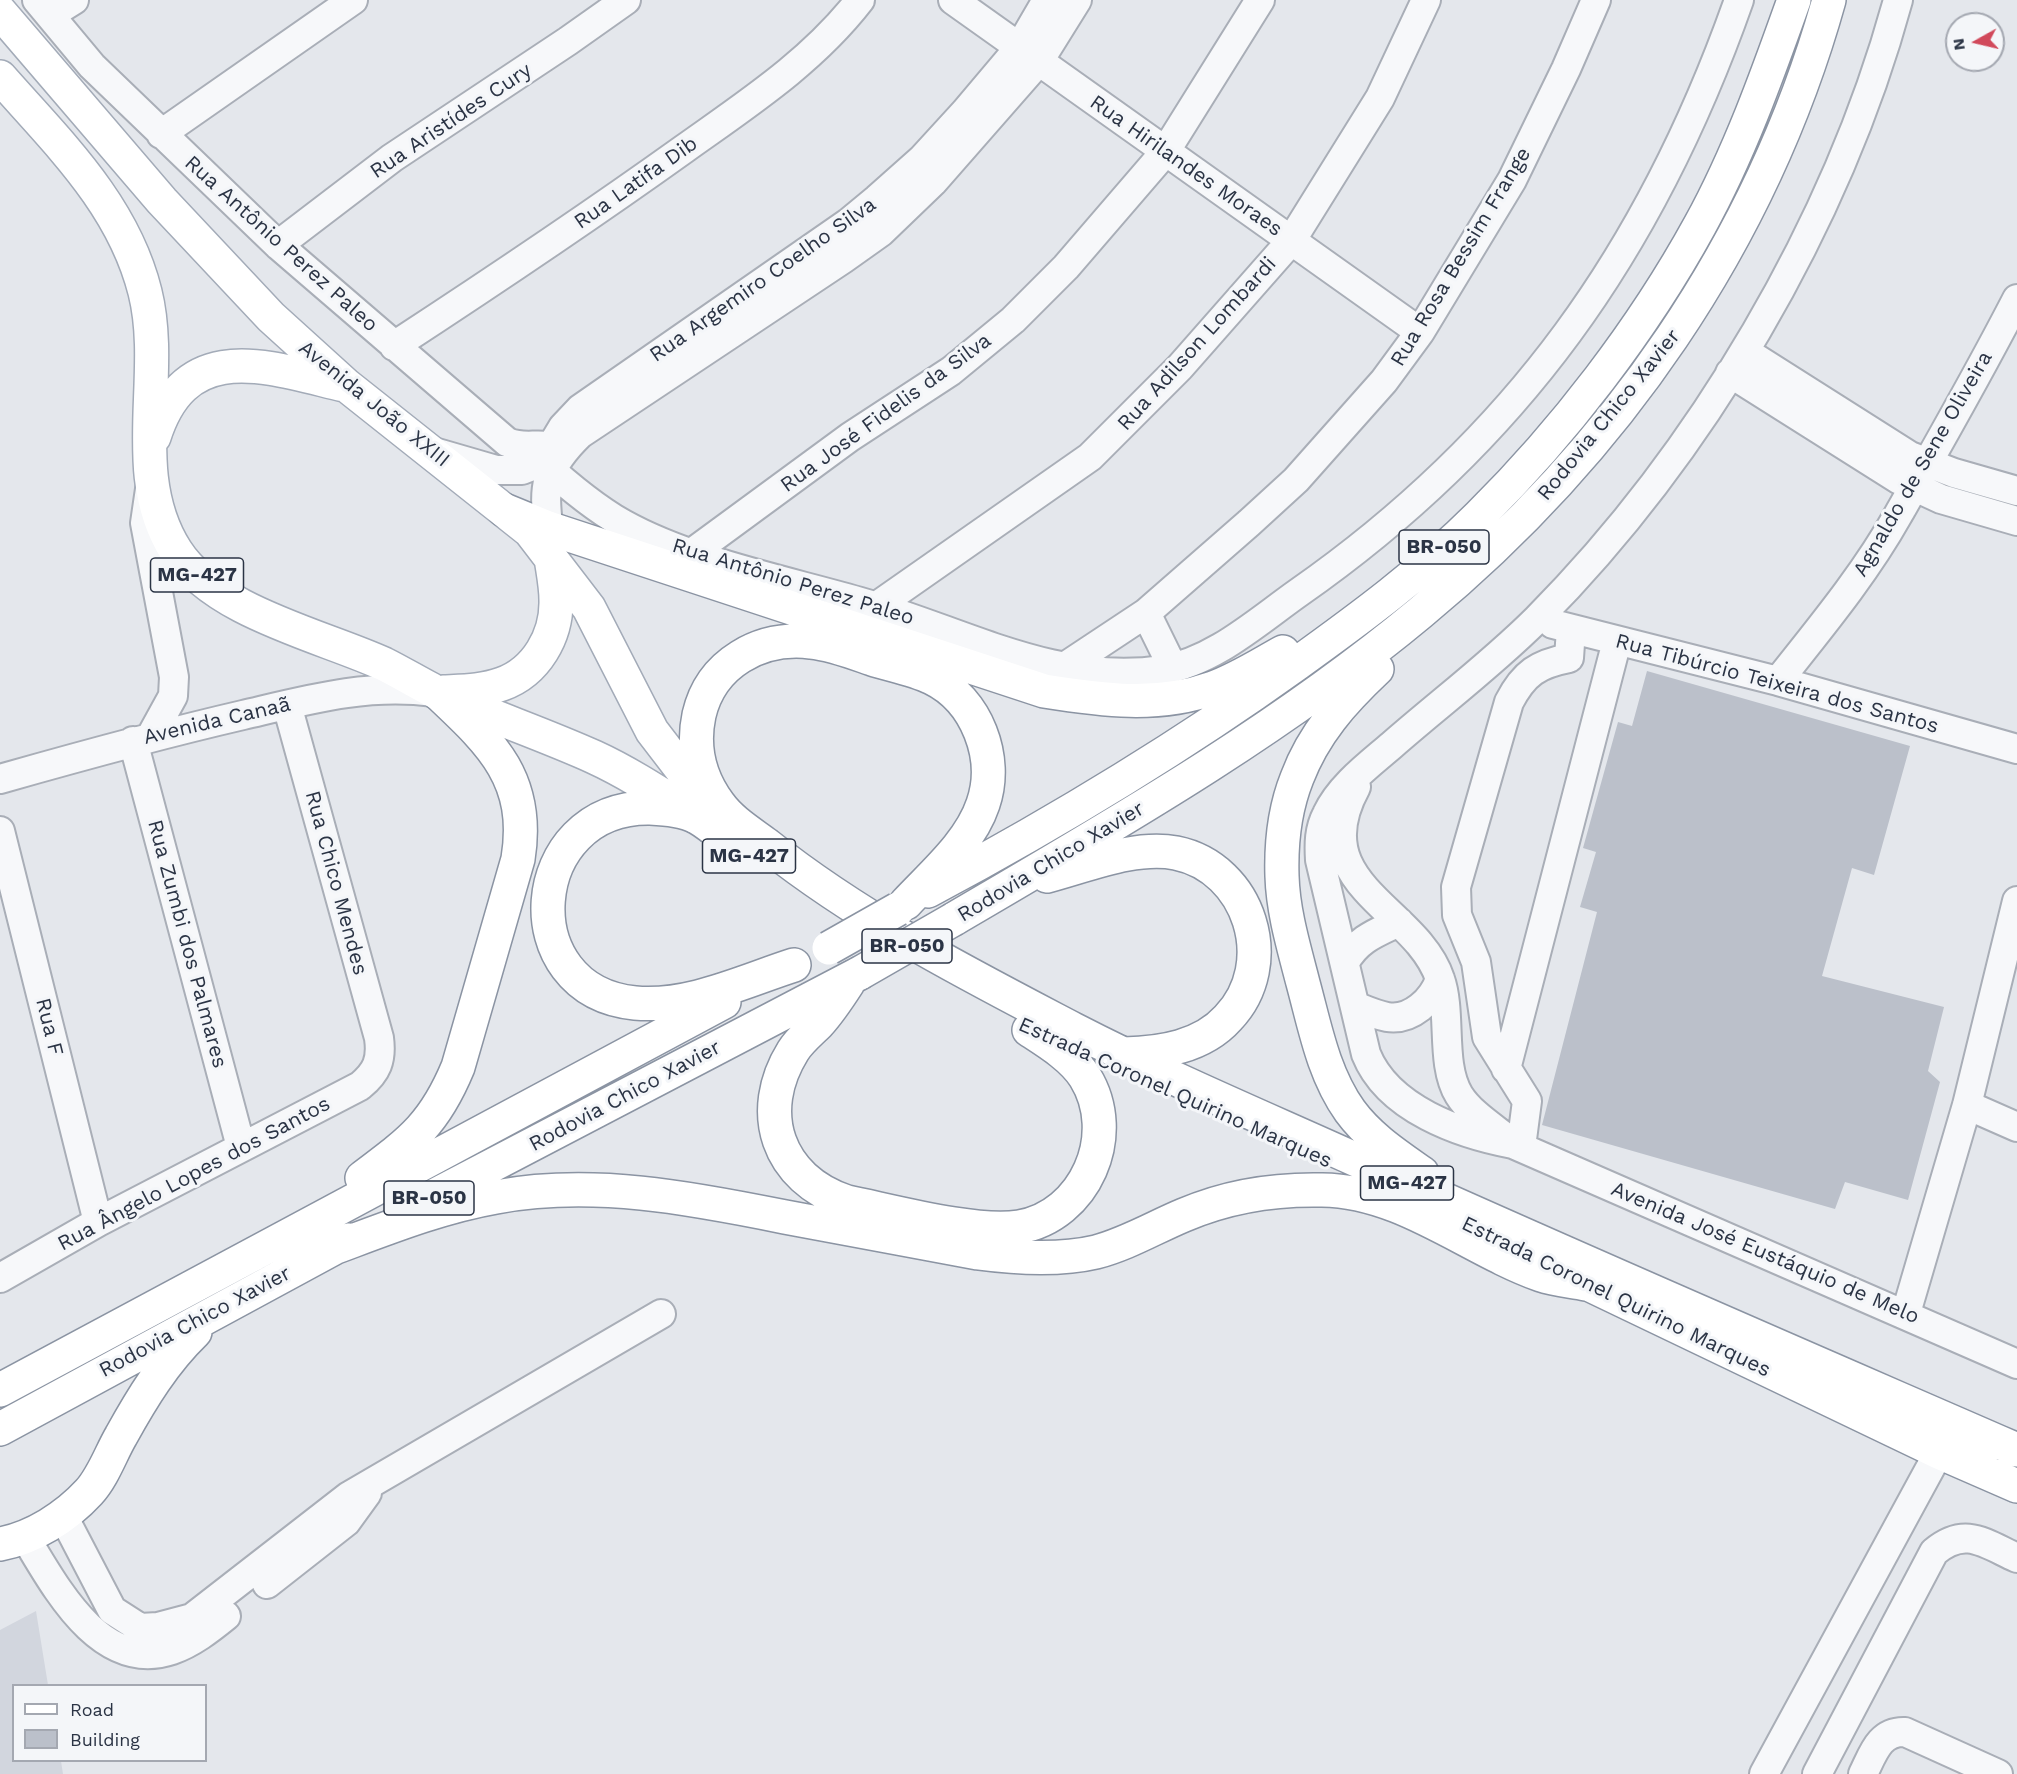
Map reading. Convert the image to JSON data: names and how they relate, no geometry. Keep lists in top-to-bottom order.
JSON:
{
  "streets": {
    "main road": [
      "Avenida João XXIII",
      "Rodovia Chico Xavier",
      "BR-050",
      "MG-427",
      "Estrada Coronel Quirino Marques"
    ],
    "street": [
      "Rua Aristídes Cury",
      "Rua Hirilandes Moraes",
      "Rua Latifa Dib",
      "Rua Antônio Perez Paleo",
      "Rua Rosa Bessim Frange",
      "Rua Argemiro Coelho Silva",
      "Rua Adilson Lombardi",
      "Rua José Fidelis da Silva",
      "Agnaldo de Sene Oliveira",
      "Rua Tibúrcio Teixeira dos Santos",
      "Avenida Canaã",
      "Rua Chico Mendes",
      "Rua Zumbi dos Palmares",
      "Rua F",
      "Rua Ângelo Lopes dos Santos",
      "Avenida José Eustáquio de Melo"
    ]
  },
  "crossings": [
    ["Rua Aristídes Cury", "Rua Antônio Perez Paleo"],
    ["Rua Hirilandes Moraes", "Rua Rosa Bessim Frange"],
    ["Rua Hirilandes Moraes", "Rua Argemiro Coelho Silva"],
    ["Rua Hirilandes Moraes", "Rua Adilson Lombardi"],
    ["Rua Hirilandes Moraes", "Rua José Fidelis da Silva"],
    ["Rua Latifa Dib", "Rua Antônio Perez Paleo"],
    ["Rua Antônio Perez Paleo", "Rua Rosa Bessim Frange"],
    ["Rua Antônio Perez Paleo", "Rua Argemiro Coelho Silva"],
    ["Rua Antônio Perez Paleo", "Rua Adilson Lombardi"],
    ["Rua Antônio Perez Paleo", "Rua José Fidelis da Silva"],
    ["Rua Argemiro Coelho Silva", "Avenida João XXIII"],
    ["Rua Argemiro Coelho Silva", "MG-427"],
    ["Avenida João XXIII", "Rodovia Chico Xavier"],
    ["Avenida João XXIII", "MG-427"],
    ["Agnaldo de Sene Oliveira", "Rua Tibúrcio Teixeira dos Santos"],
    ["MG-427", "Avenida Canaã"],
    ["MG-427", "Estrada Coronel Quirino Marques"],
    ["Avenida Canaã", "Rua Chico Mendes"],
    ["Avenida Canaã", "Rua Zumbi dos Palmares"],
    ["Rua Chico Mendes", "Rua Ângelo Lopes dos Santos"],
    ["Rua Zumbi dos Palmares", "Rua Ângelo Lopes dos Santos"],
    ["Rua F", "Rua Ângelo Lopes dos Santos"]
  ],
  "legend": ["Road", "Building"],
  "north": "left"
}
